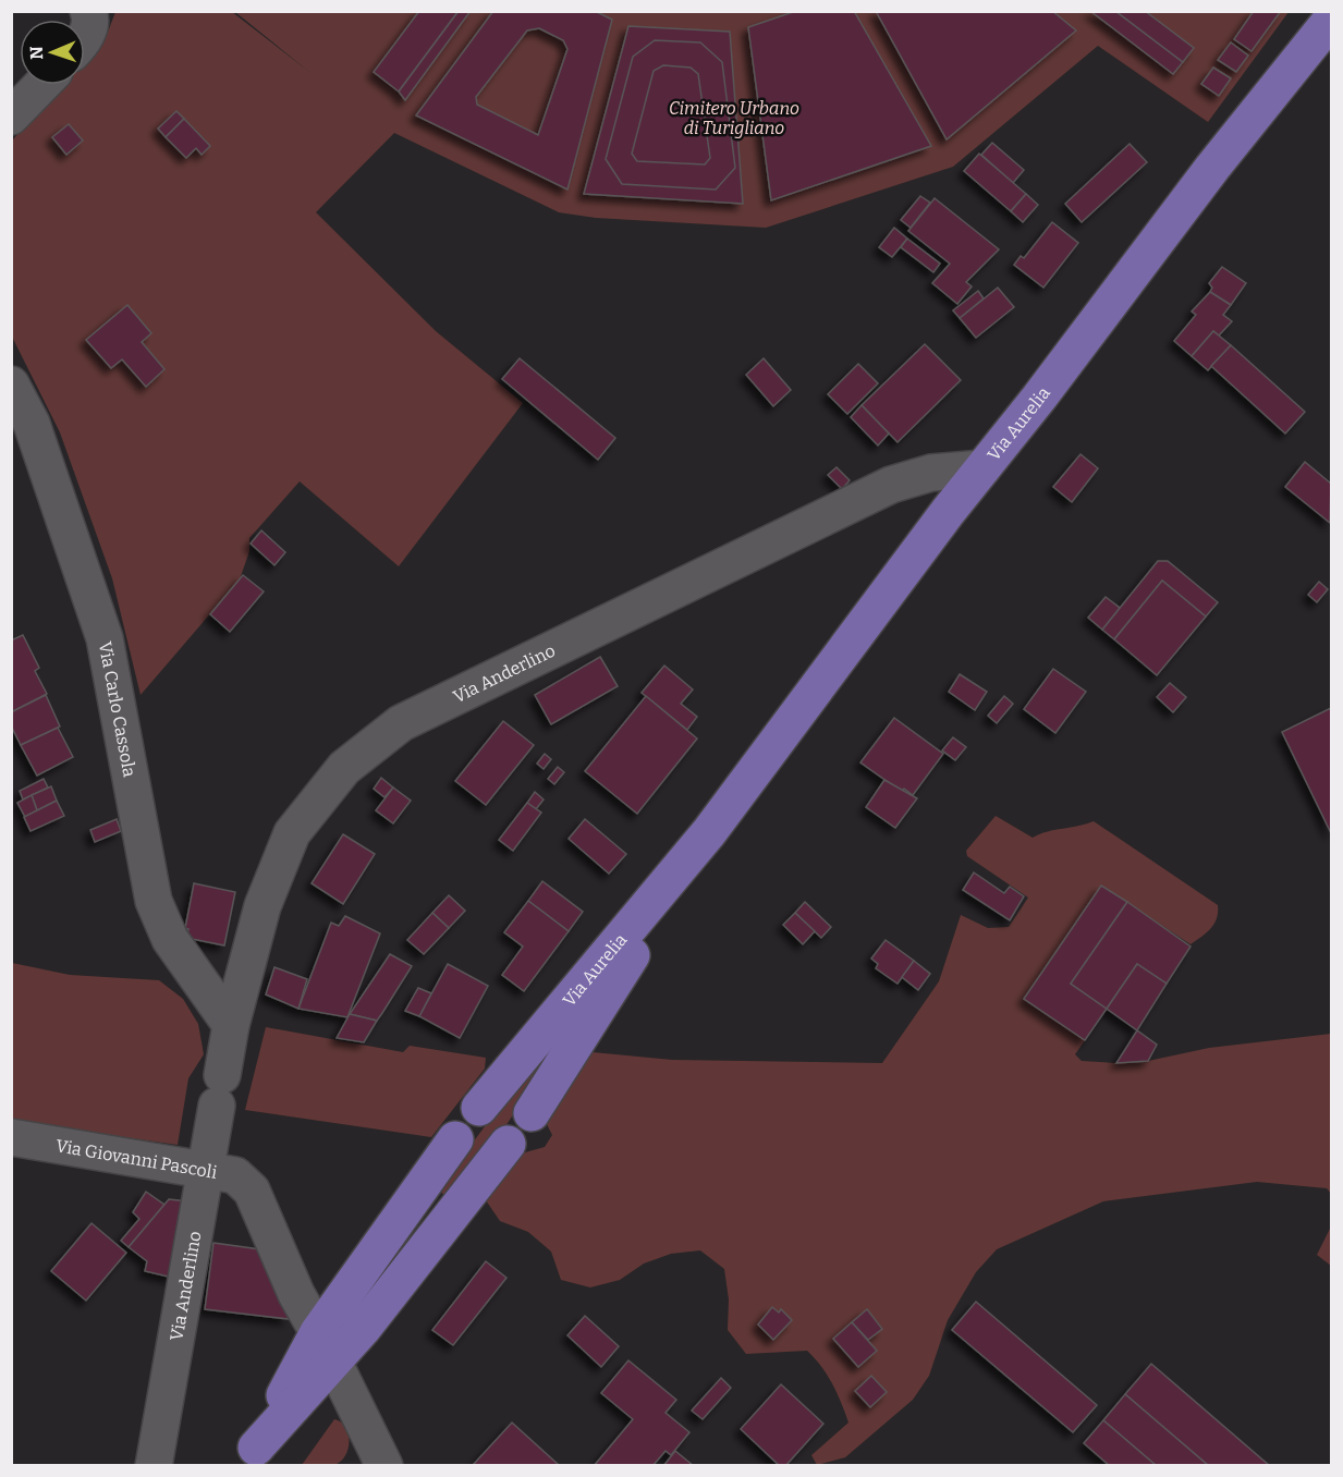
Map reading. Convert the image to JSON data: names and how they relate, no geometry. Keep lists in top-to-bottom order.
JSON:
{
  "streets": {
    "main road": ["Via Aurelia"],
    "street": ["Via Anderlino", "Via Carlo Cassola", "Via Giovanni Pascoli"]
  },
  "crossings": [
    ["Via Aurelia", "Via Anderlino"],
    ["Via Anderlino", "Via Carlo Cassola"],
    ["Via Anderlino", "Via Giovanni Pascoli"]
  ],
  "parks": ["Cimitero Urbano di Turigliano"],
  "north": "left"
}
